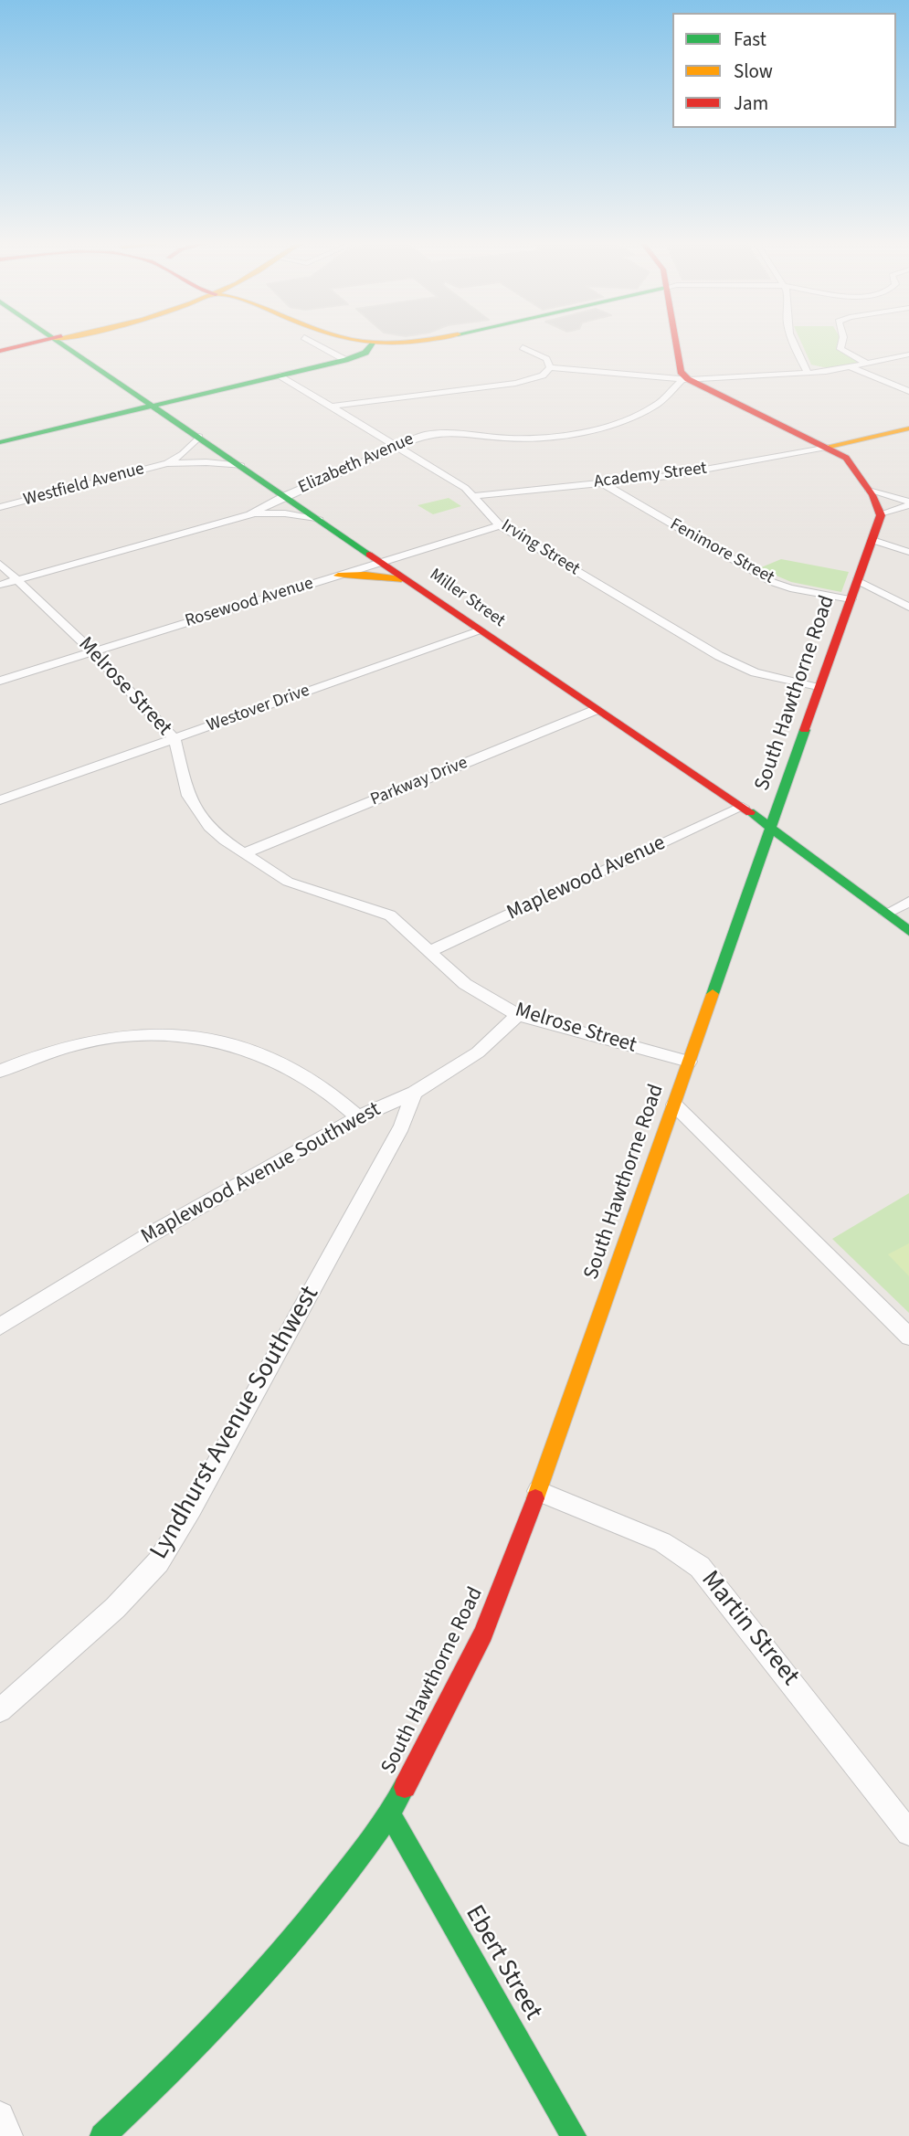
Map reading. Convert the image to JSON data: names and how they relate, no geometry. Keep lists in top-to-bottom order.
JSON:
{
  "streets": {
    "main road": ["Miller Street", "South Hawthorne Road", "Ebert Street"],
    "street": [
      "Elizabeth Avenue",
      "Academy Street",
      "Westfield Avenue",
      "Irving Street",
      "Fenimore Street",
      "Rosewood Avenue",
      "Melrose Street",
      "Westover Drive",
      "Parkway Drive",
      "Maplewood Avenue",
      "Maplewood Avenue Southwest",
      "Lyndhurst Avenue Southwest",
      "Martin Street"
    ]
  },
  "crossings": [
    ["Elizabeth Avenue", "Irving Street"],
    ["Elizabeth Avenue", "Miller Street"],
    ["Elizabeth Avenue", "Melrose Street"],
    ["Academy Street", "Irving Street"],
    ["Academy Street", "Fenimore Street"],
    ["Westfield Avenue", "Miller Street"],
    ["Irving Street", "Rosewood Avenue"],
    ["Irving Street", "South Hawthorne Road"],
    ["Fenimore Street", "South Hawthorne Road"],
    ["Miller Street", "Rosewood Avenue"],
    ["Miller Street", "South Hawthorne Road"],
    ["Miller Street", "Westover Drive"],
    ["Miller Street", "Parkway Drive"],
    ["Miller Street", "Maplewood Avenue"],
    ["Rosewood Avenue", "Melrose Street"],
    ["Melrose Street", "South Hawthorne Road"],
    ["Melrose Street", "Westover Drive"],
    ["Melrose Street", "Parkway Drive"],
    ["Melrose Street", "Maplewood Avenue"],
    ["Melrose Street", "Maplewood Avenue Southwest"],
    ["South Hawthorne Road", "Martin Street"],
    ["South Hawthorne Road", "Ebert Street"],
    ["Maplewood Avenue Southwest", "Lyndhurst Avenue Southwest"]
  ],
  "legend": ["Fast", "Slow", "Jam"]
}
